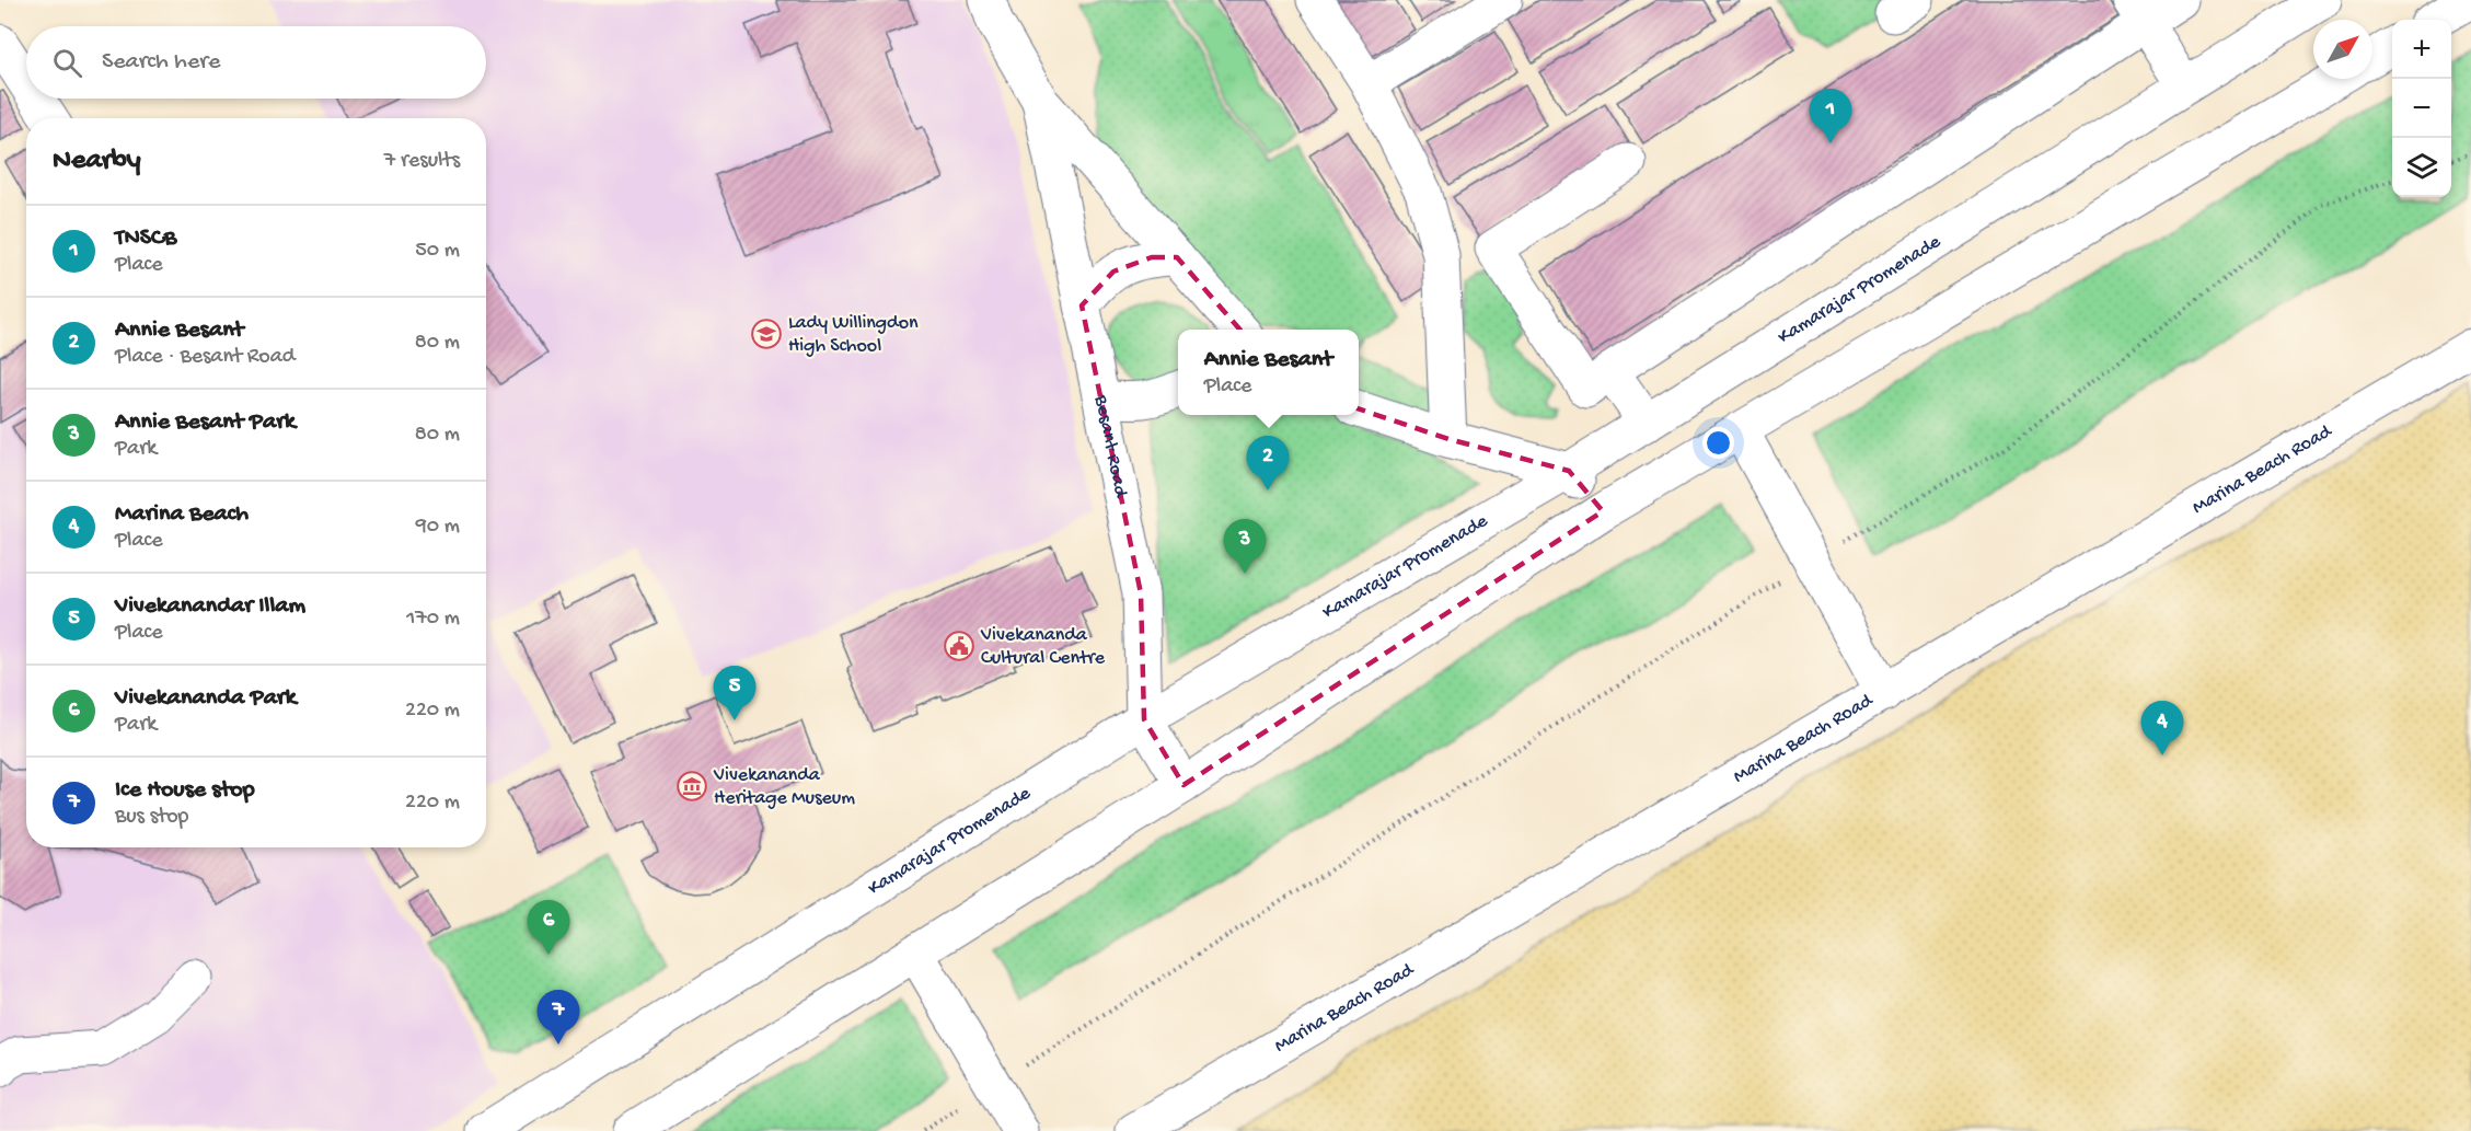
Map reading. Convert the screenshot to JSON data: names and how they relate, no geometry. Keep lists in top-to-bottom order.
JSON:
{
  "streets": {
    "main road": ["Kamarajar Promenade", "Besant Road", "Marina Beach Road"]
  },
  "crossings": [
    ["Kamarajar Promenade", "Besant Road"]
  ],
  "places": {
    "school or university": ["Lady Willingdon High School"],
    "public building": ["Vivekananda Cultural Centre"],
    "museum": ["Vivekananda Heritage Museum"]
  },
  "north": "top right",
  "page": {
    "map_buttons": ["+", "−"],
    "search": "Search here",
    "pins": [
      "1",
      "2",
      "3",
      "5",
      "4",
      "6",
      "7"
    ],
    "heading": ["Nearby", "7 results"],
    "list": [
      {
        "mark": "1",
        "name": "TNSCB",
        "note": "Place",
        "value": "50 m"
      },
      {
        "mark": "2",
        "name": "Annie Besant",
        "note": "Place · Besant Road",
        "value": "80 m"
      },
      {
        "mark": "3",
        "name": "Annie Besant Park",
        "note": "Park",
        "value": "80 m"
      },
      {
        "mark": "4",
        "name": "Marina Beach",
        "note": "Place",
        "value": "90 m"
      },
      {
        "mark": "5",
        "name": "Vivekanandar Illam",
        "note": "Place",
        "value": "170 m"
      },
      {
        "mark": "6",
        "name": "Vivekananda Park",
        "note": "Park",
        "value": "220 m"
      },
      {
        "mark": "7",
        "name": "Ice House stop",
        "note": "Bus stop",
        "value": "220 m"
      }
    ],
    "popup": ["Annie Besant", "Place"]
  }
}
